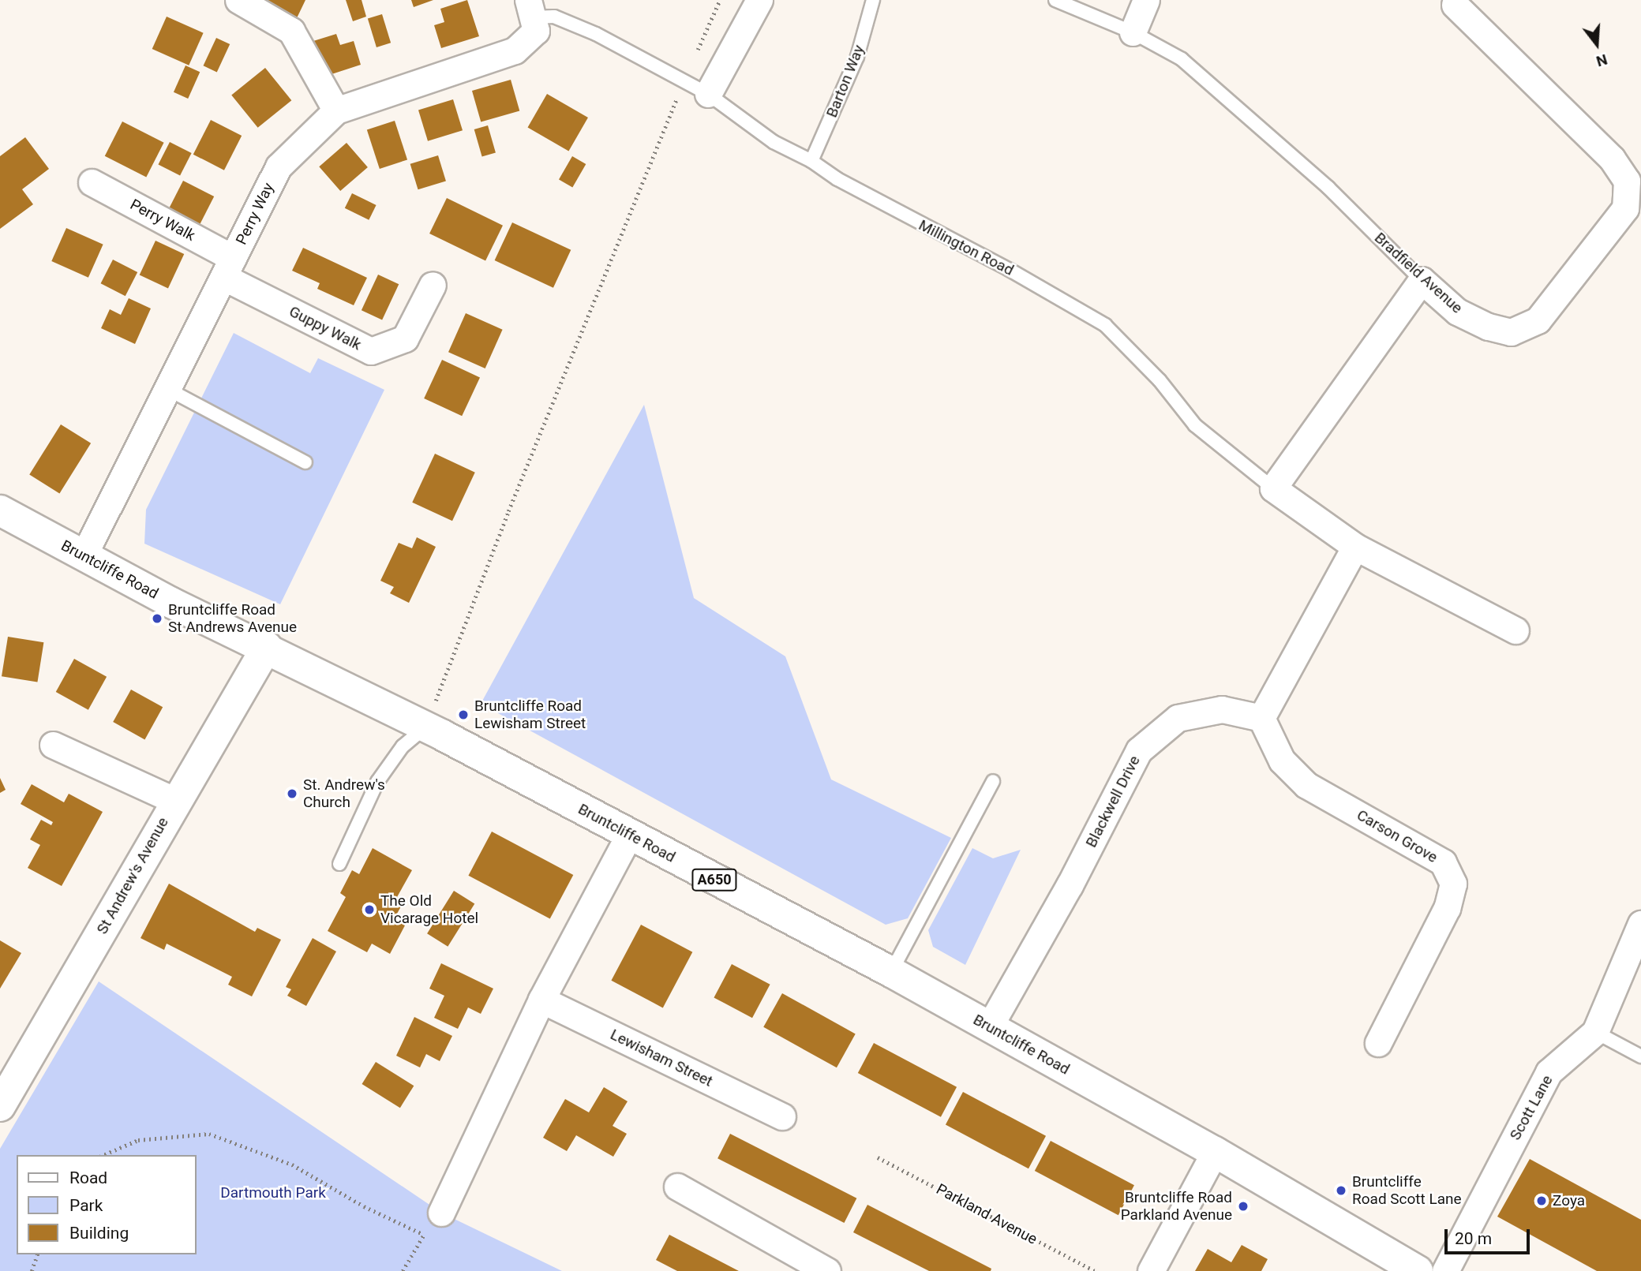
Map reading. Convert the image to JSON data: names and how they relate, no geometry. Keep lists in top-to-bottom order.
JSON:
{
  "streets": {
    "main road": ["Bruntcliffe Road", "St Andrew's Avenue", "A650"],
    "street": [
      "Perry Way",
      "Perry Walk",
      "Millington Road",
      "Bradfield Avenue",
      "Guppy Walk",
      "Blackwell Drive",
      "Carson Grove",
      "Lewisham Street",
      "Scott Lane"
    ],
    "lane": ["Barton Way"],
    "path": ["Parkland Avenue"]
  },
  "crossings": [
    ["Barton Way", "Millington Road"],
    ["Perry Way", "Perry Walk"],
    ["Perry Way", "Millington Road"],
    ["Perry Way", "Guppy Walk"],
    ["Perry Way", "Bruntcliffe Road"],
    ["Perry Walk", "Guppy Walk"],
    ["Bruntcliffe Road", "Blackwell Drive"],
    ["Bruntcliffe Road", "St Andrew's Avenue"],
    ["Blackwell Drive", "Carson Grove"]
  ],
  "parks": ["Dartmouth Park"],
  "places": [
    "Bruntcliffe Road St Andrews Avenue",
    "Bruntcliffe Road Lewisham Street",
    "St. Andrew's Church",
    "The Old Vicarage Hotel",
    "Bruntcliffe Road Scott Lane",
    "Zoya",
    "Bruntcliffe Road Parkland Avenue"
  ],
  "legend": ["Road", "Park", "Building"],
  "scale_bar": "20 m",
  "north": "bottom"
}
